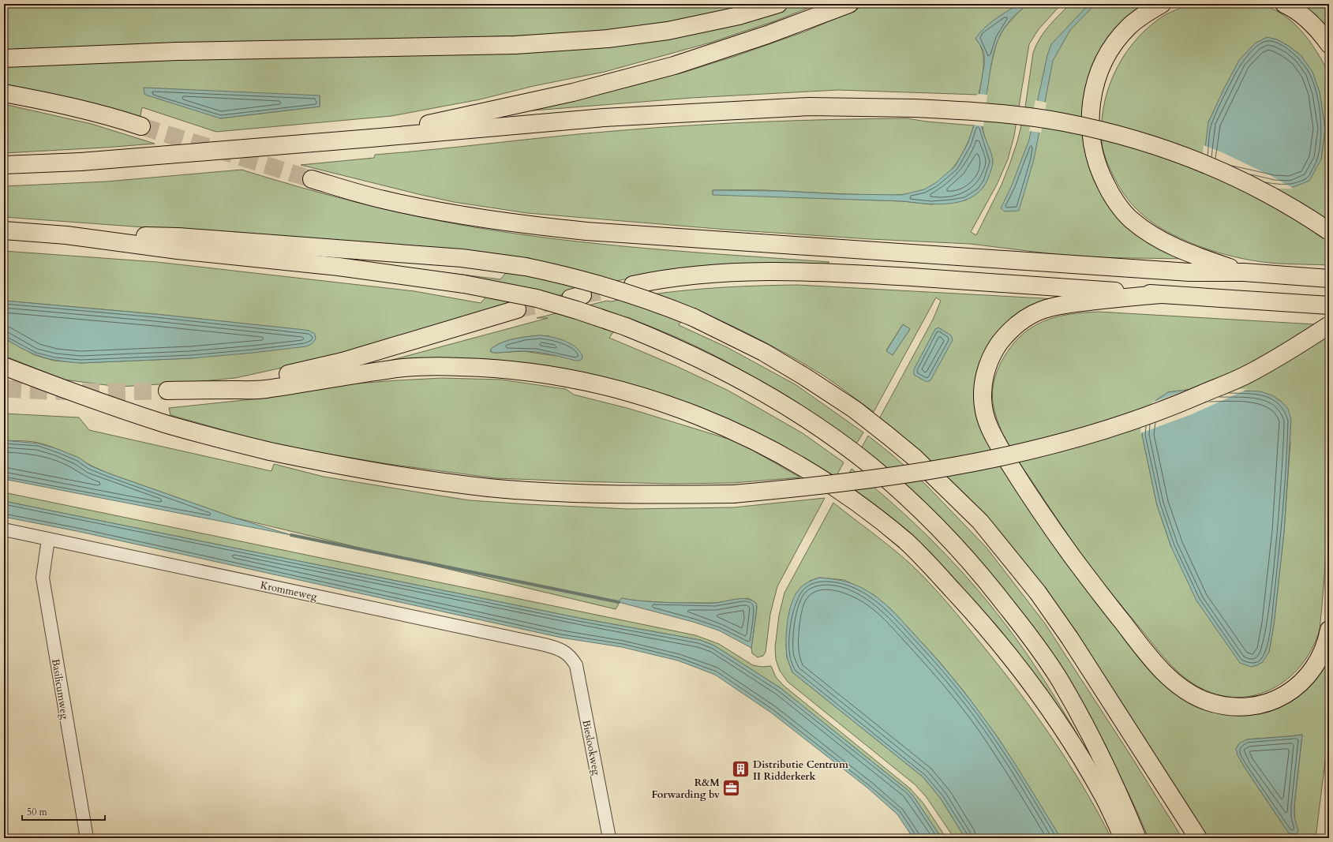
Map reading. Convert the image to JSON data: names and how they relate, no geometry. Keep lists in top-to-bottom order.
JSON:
{
  "streets": {
    "street": ["Krommeweg", "Basilicumweg", "Bieslookweg"]
  },
  "crossings": [
    ["Krommeweg", "Basilicumweg"],
    ["Krommeweg", "Bieslookweg"]
  ],
  "places": {
    "building": ["Distributie Centrum II Ridderkerk"],
    "office": ["R&M Forwarding bv"]
  },
  "scale_bar": "50 m"
}
